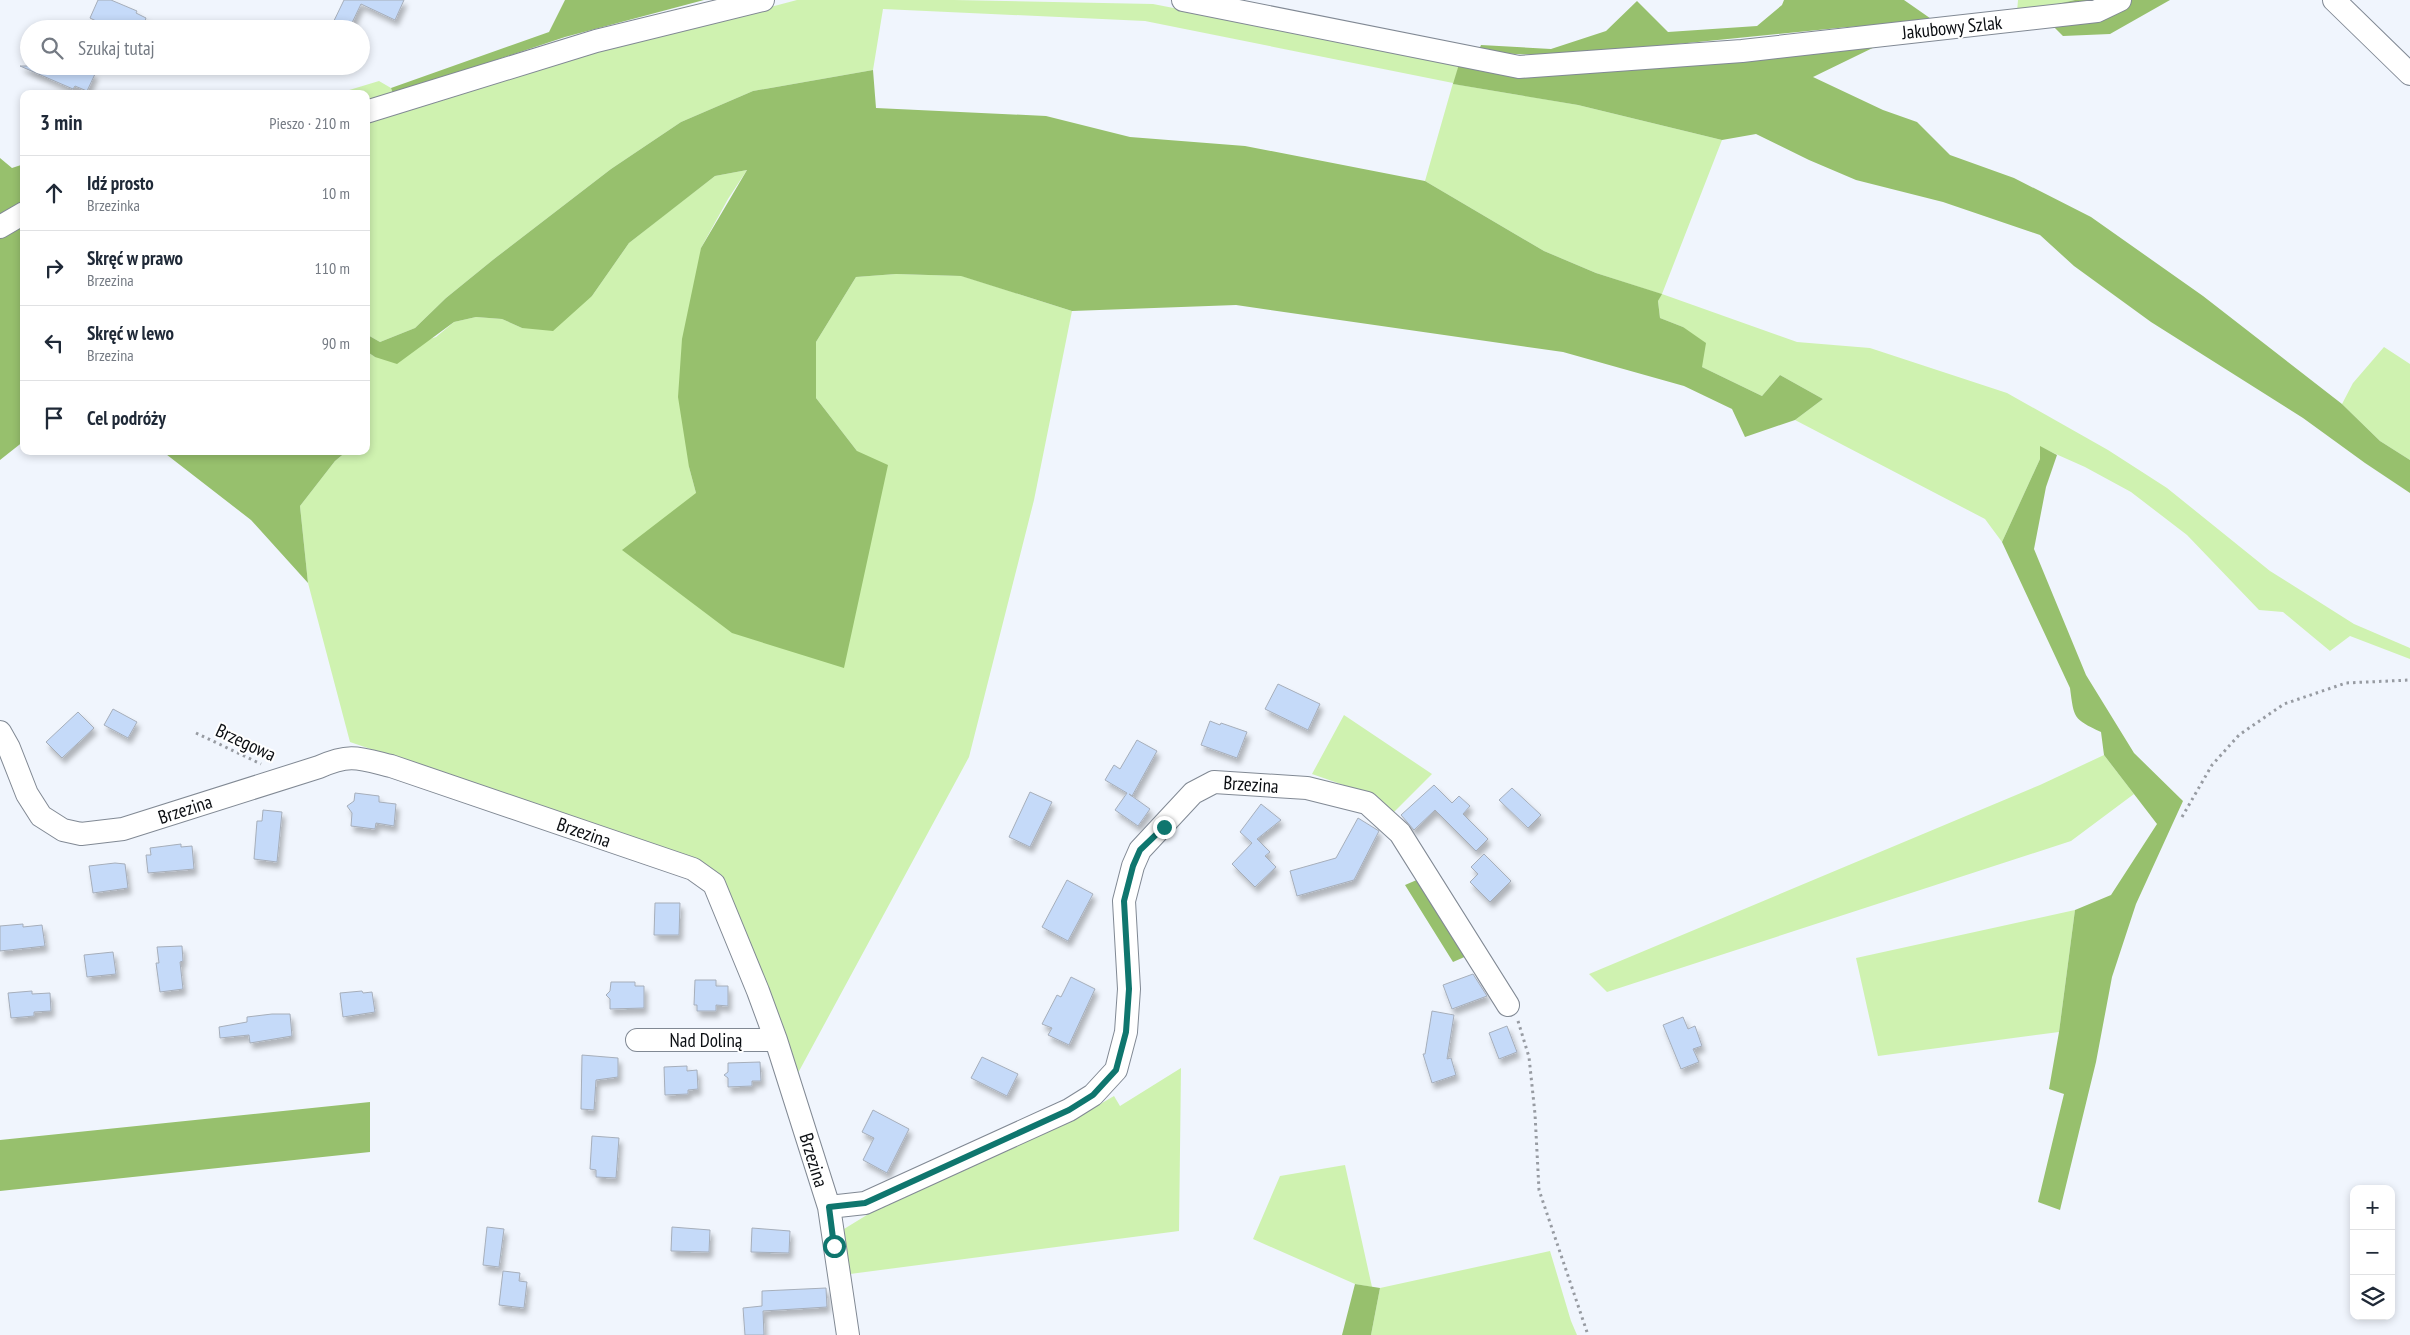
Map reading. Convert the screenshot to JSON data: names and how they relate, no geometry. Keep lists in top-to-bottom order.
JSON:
{
  "streets": {
    "street": ["Jakubowy Szlak", "Brzezina", "Nad Doliną"],
    "path": ["Brzegowa"]
  },
  "crossings": [
    ["Brzegowa", "Brzezina"],
    ["Brzezina", "Nad Doliną"]
  ],
  "page": {
    "search": "Szukaj tutaj",
    "heading": ["3 min", "Pieszo · 210 m"],
    "list": [
      ["Idź prosto", "Brzezinka", "10 m"],
      ["Skręć w prawo", "Brzezina", "110 m"],
      ["Skręć w lewo", "Brzezina", "90 m"],
      "Cel podróży"
    ],
    "map_buttons": ["+", "−"]
  }
}
